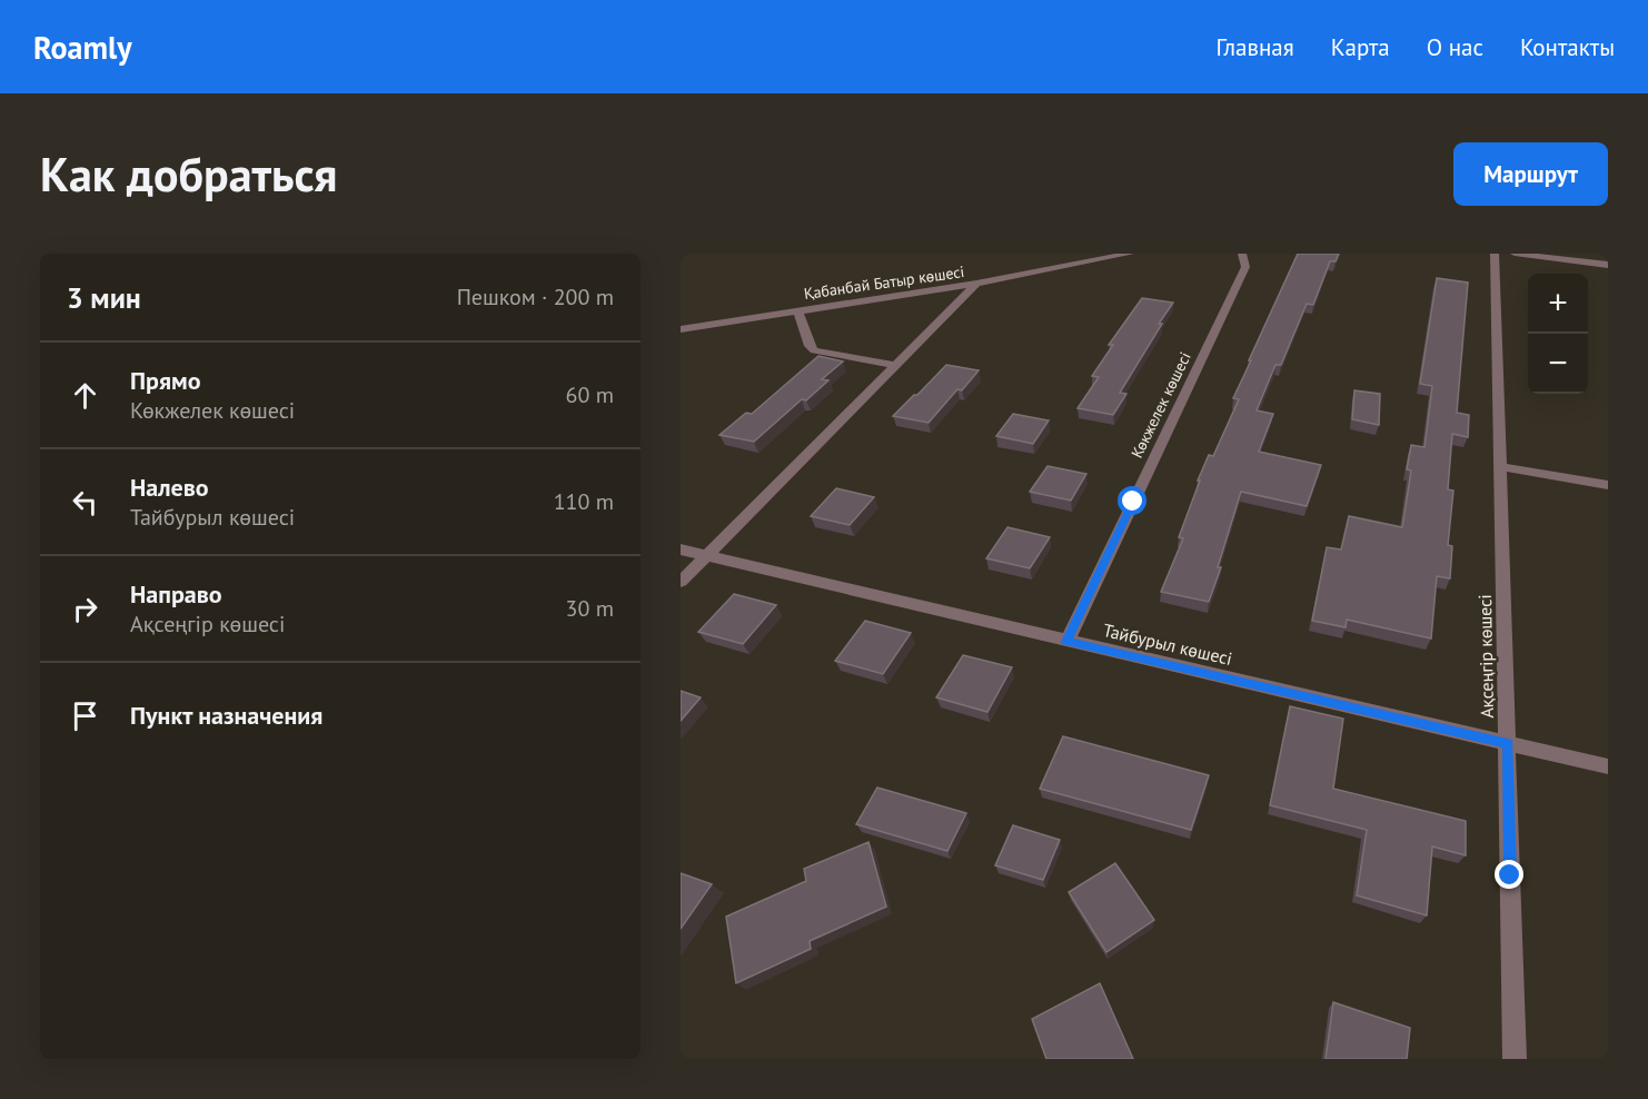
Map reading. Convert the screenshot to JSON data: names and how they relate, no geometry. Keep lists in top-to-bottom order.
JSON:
{
  "streets": {
    "street": [
      "Қабанбай Батыр көшесі",
      "Көкжелек көшесі",
      "Тайбурыл көшесі",
      "Ақсеңгір көшесі"
    ]
  },
  "crossings": [
    ["Көкжелек көшесі", "Тайбурыл көшесі"],
    ["Тайбурыл көшесі", "Ақсеңгір көшесі"]
  ],
  "page": {
    "header": "Roamly",
    "nav": [
      "Главная",
      "Карта",
      "О нас",
      "Контакты"
    ],
    "buttons": "Маршрут",
    "title": "Как добраться",
    "heading": ["3 мин", "Пешком · 200 m"],
    "map_buttons": ["+", "−"],
    "list": [
      ["Прямо", "Көкжелек көшесі", "60 m"],
      ["Налево", "Тайбурыл көшесі", "110 m"],
      ["Направо", "Ақсеңгір көшесі", "30 m"],
      "Пункт назначения"
    ]
  }
}
